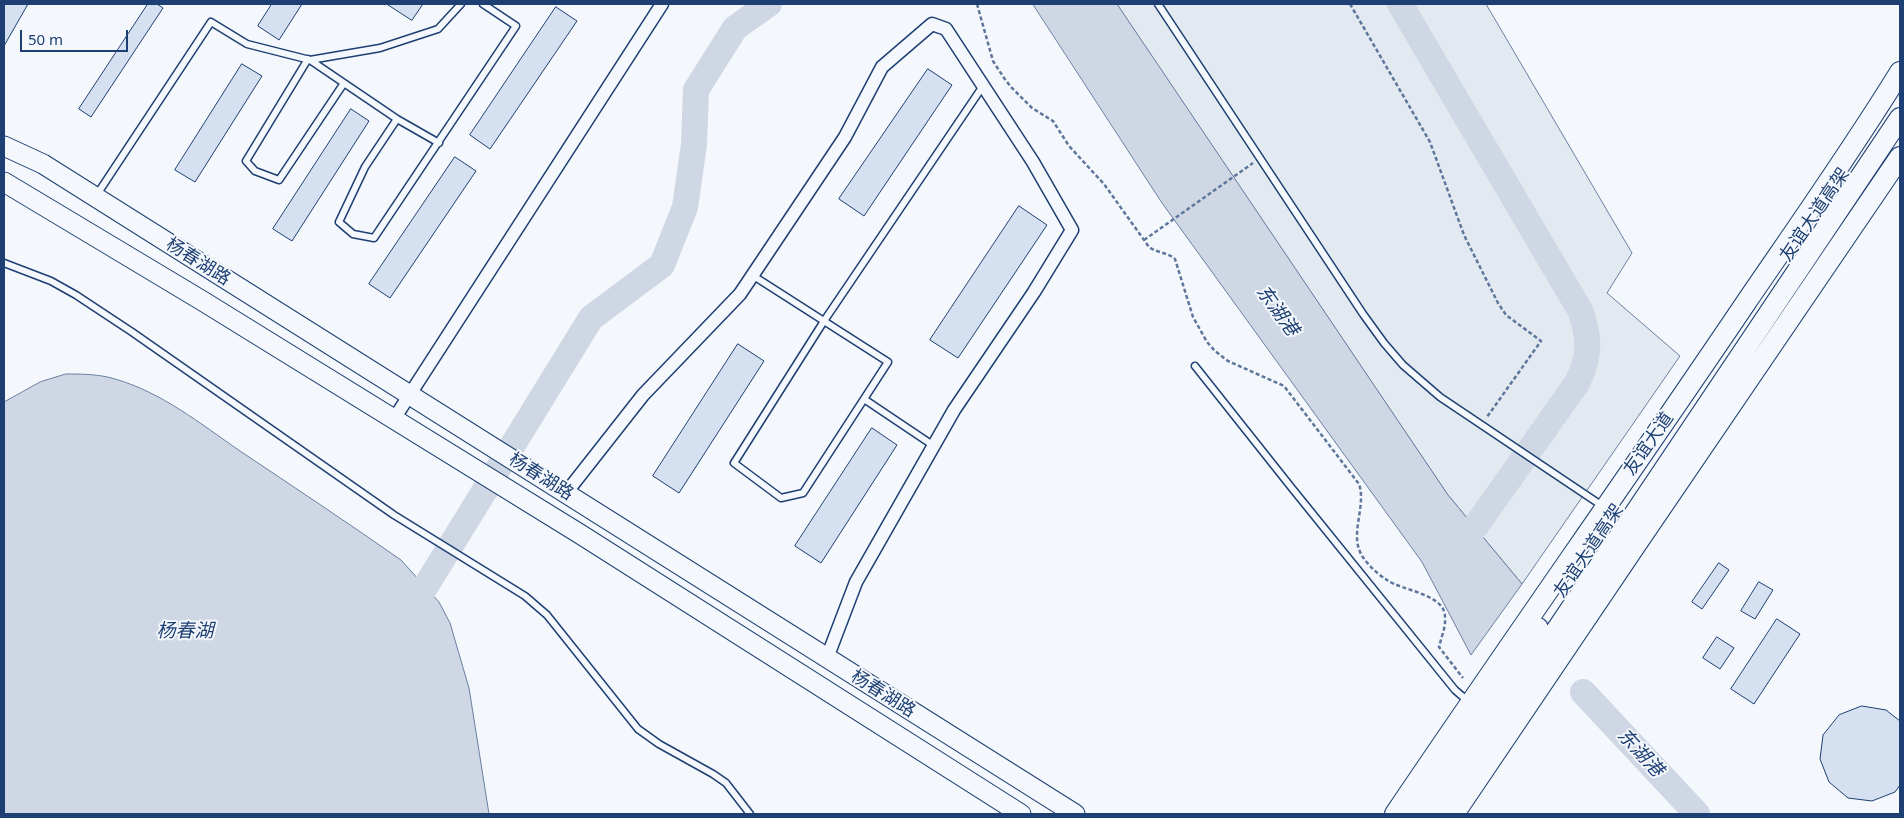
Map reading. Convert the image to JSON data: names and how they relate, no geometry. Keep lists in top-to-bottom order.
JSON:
{
  "streets": {
    "main road": ["友谊大道高架", "杨春湖路", "友谊大道"]
  },
  "water": ["东湖港", "杨春湖"],
  "scale_bar": "50 m"
}
